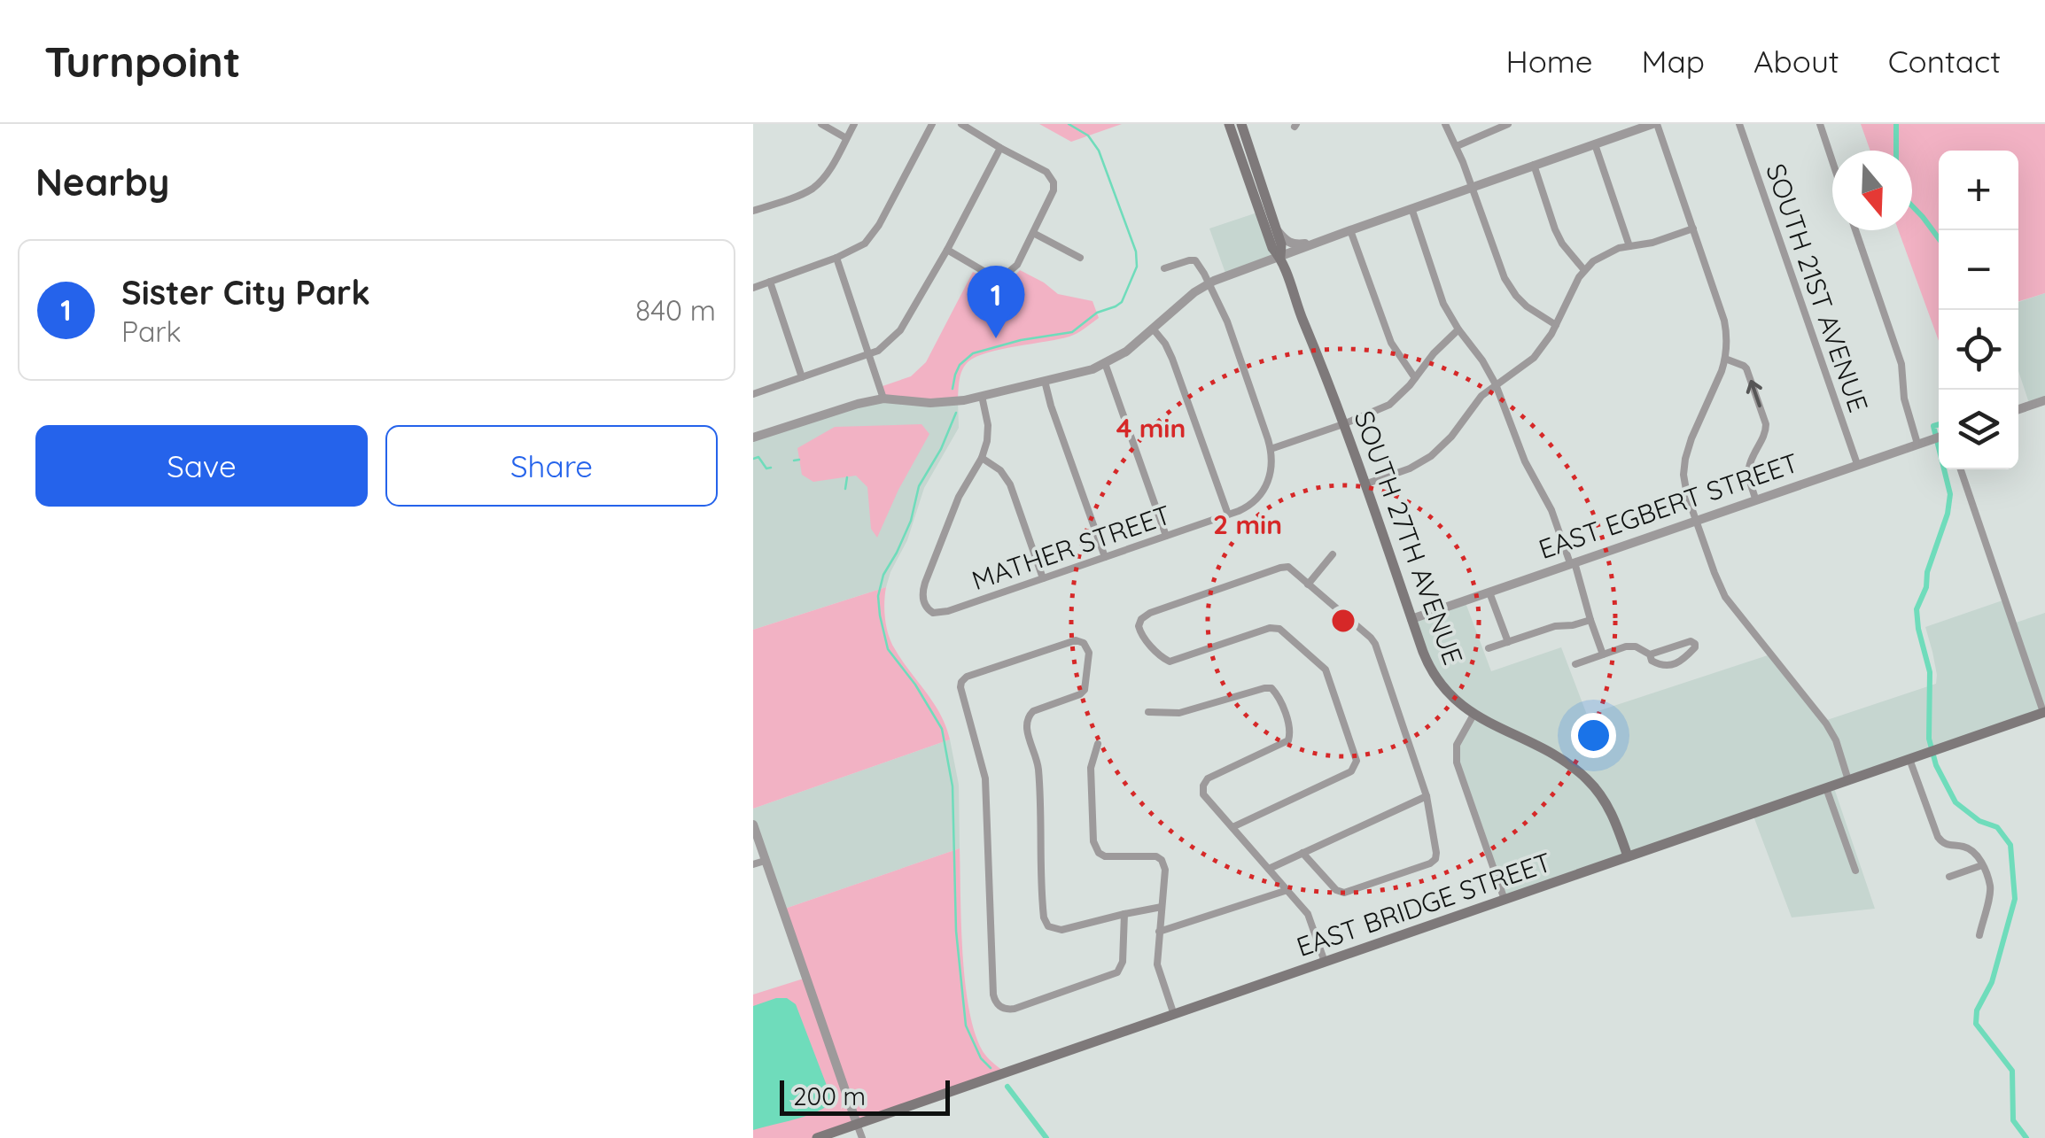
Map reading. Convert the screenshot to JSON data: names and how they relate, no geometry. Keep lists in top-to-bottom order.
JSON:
{
  "streets": {
    "main road": ["SOUTH 27TH AVENUE", "EAST BRIDGE STREET"],
    "street": ["SOUTH 21ST AVENUE", "EAST EGBERT STREET", "MATHER STREET"]
  },
  "crossings": [
    ["SOUTH 21ST AVENUE", "EAST EGBERT STREET"],
    ["EAST EGBERT STREET", "SOUTH 27TH AVENUE"],
    ["SOUTH 27TH AVENUE", "EAST BRIDGE STREET"]
  ],
  "scale_bar": "200 m",
  "north": "bottom",
  "page": {
    "header": "Turnpoint",
    "nav": [
      "Home",
      "Map",
      "About",
      "Contact"
    ],
    "heading": "Nearby",
    "map_buttons": ["+", "−"],
    "list": [
      {
        "mark": "1",
        "name": "Sister City Park",
        "note": "Park",
        "value": "840 m"
      }
    ],
    "pins": "1",
    "buttons": ["Save", "Share"],
    "scale": "200 m"
  },
  "rings": ["4 min", "2 min"]
}
